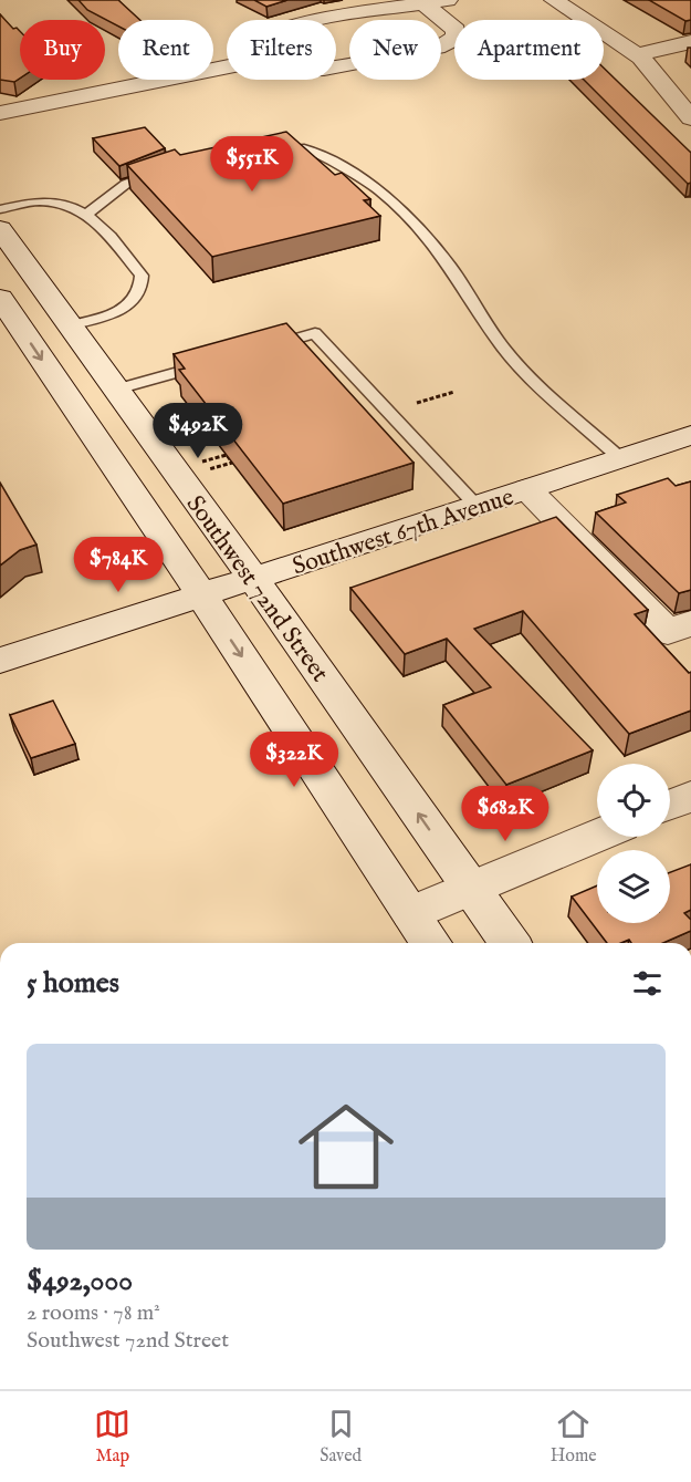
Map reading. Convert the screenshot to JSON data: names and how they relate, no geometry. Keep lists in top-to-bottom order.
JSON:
{
  "streets": {
    "main road": ["Southwest 67th Avenue", "Southwest 72nd Street"]
  },
  "crossings": [
    ["Southwest 67th Avenue", "Southwest 72nd Street"]
  ],
  "page": {
    "chip": [
      "Buy",
      "Rent",
      "Filters",
      "New",
      "Apartment"
    ],
    "price": [
      "$551K",
      "$492K",
      "$784K",
      "$322K",
      "$682K"
    ],
    "heading": "5 homes",
    "list": [
      {
        "name": "$492,000",
        "note": "2 rooms · 78 m² · Southwest 72nd Street"
      }
    ],
    "tabs": ["Map", "Saved", "Home"]
  }
}
